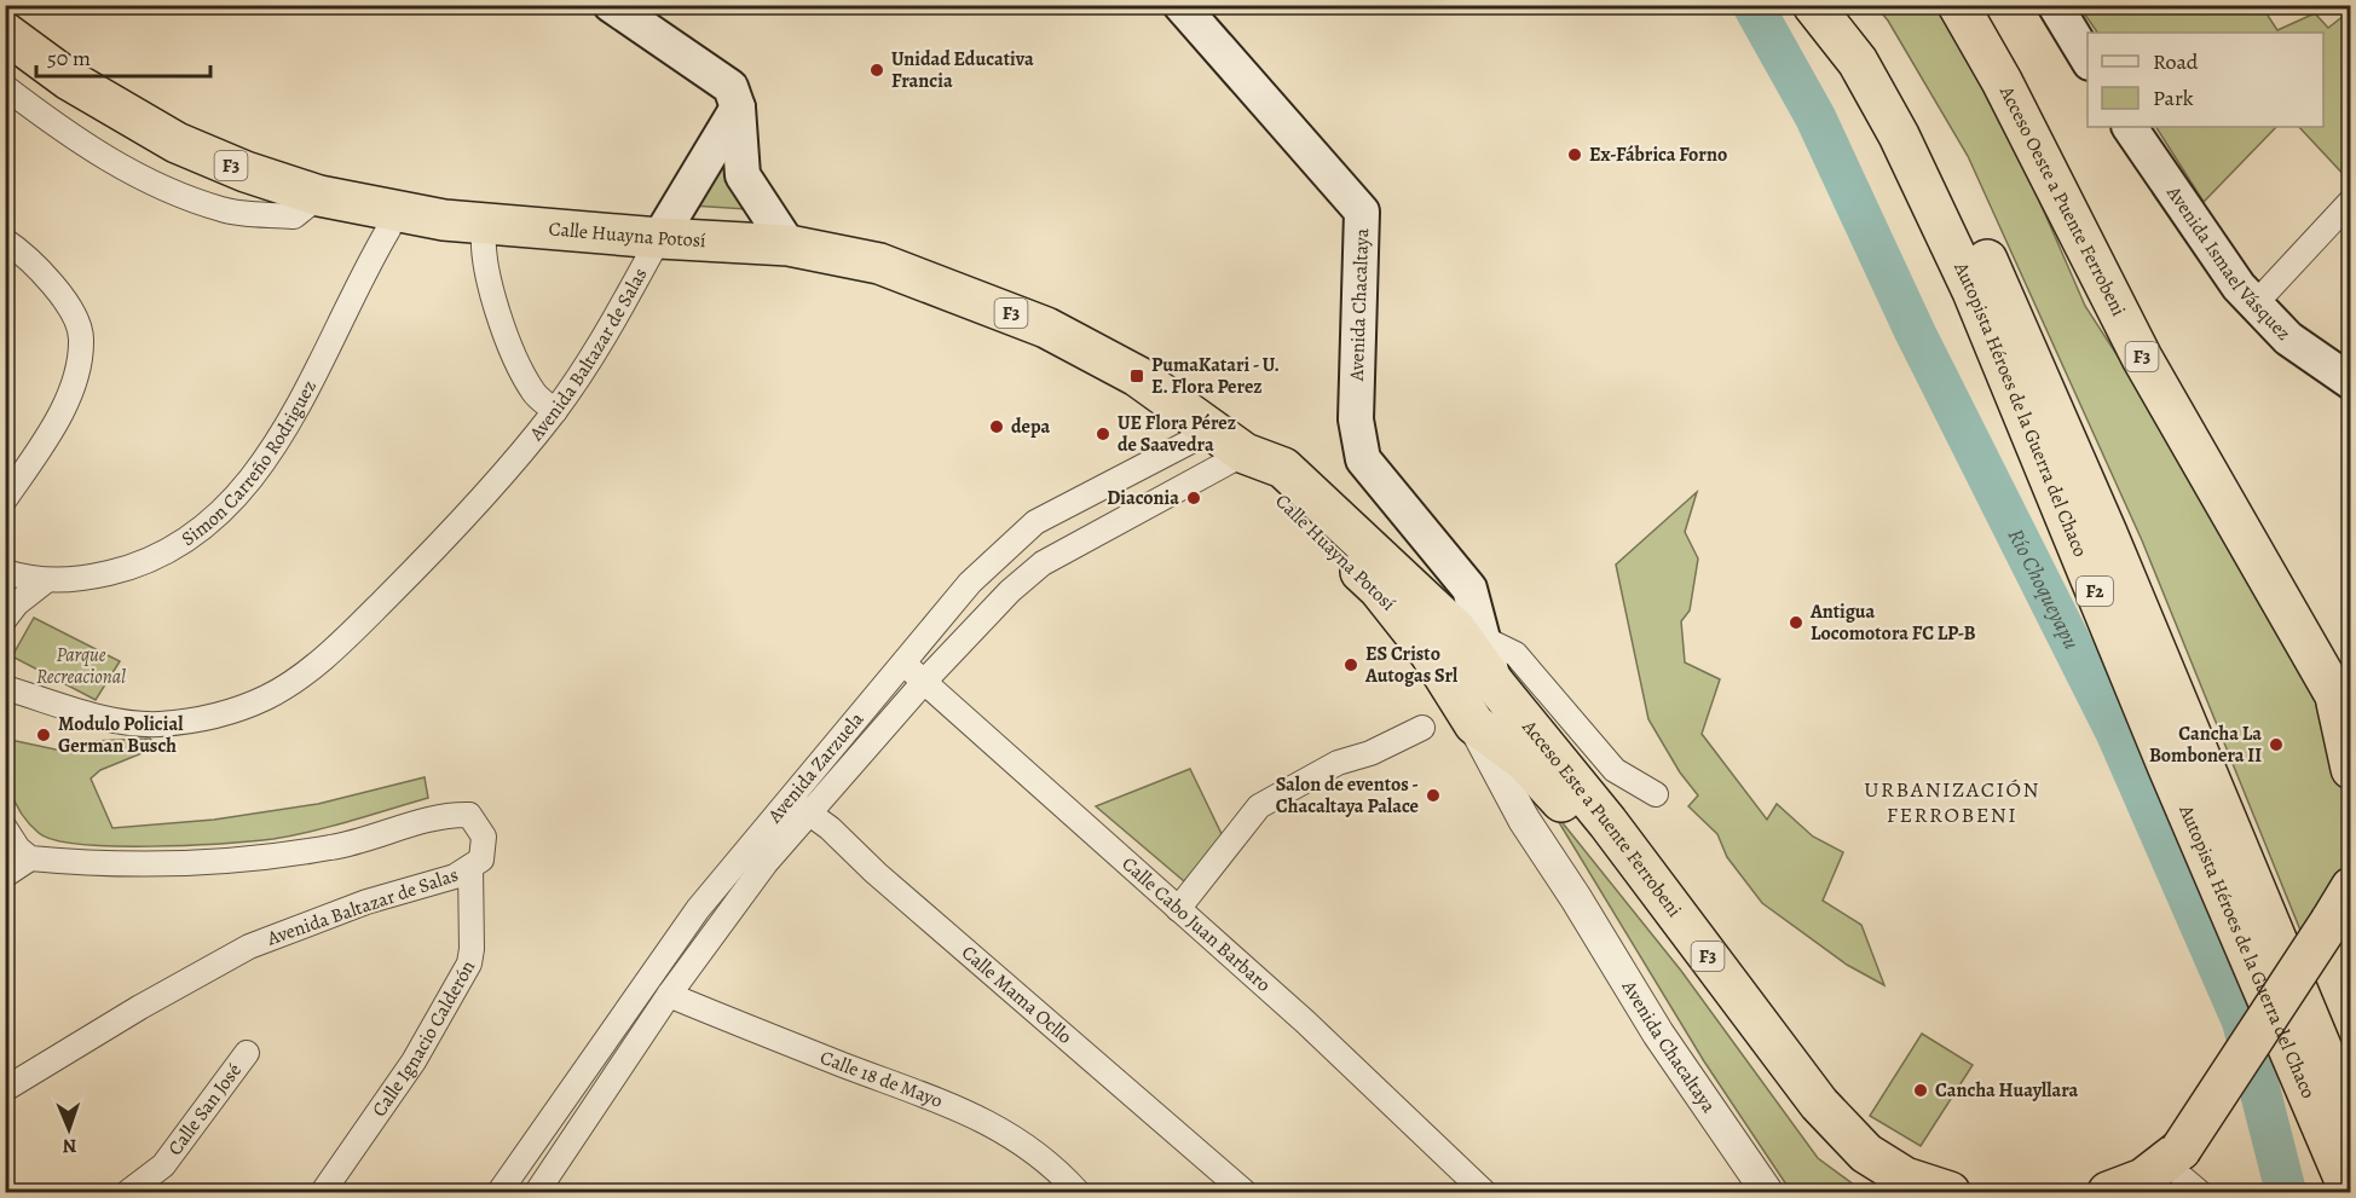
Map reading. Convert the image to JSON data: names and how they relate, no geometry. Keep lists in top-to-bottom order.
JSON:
{
  "streets": {
    "highway": [
      "F3",
      "Acceso Oeste a Puente Ferrobeni",
      "Calle Huayna Potosí",
      "Autopista Héroes de la Guerra del Chaco",
      "F2",
      "Acceso Este a Puente Ferrobeni"
    ],
    "main road": ["Avenida Ismael Vásquez", "Avenida Chacaltaya"],
    "street": [
      "Avenida Baltazar de Salas",
      "Simon Carreño Rodriguez",
      "Avenida Zarzuela",
      "Calle Cabo Juan Barbaro",
      "Calle Mama Ocllo",
      "Calle Ignacio Calderón",
      "Calle 18 de Mayo",
      "Calle San José"
    ]
  },
  "crossings": [
    ["Calle Huayna Potosí", "Avenida Chacaltaya"],
    ["Calle Huayna Potosí", "Avenida Baltazar de Salas"],
    ["Calle Huayna Potosí", "Simon Carreño Rodriguez"],
    ["Calle Huayna Potosí", "Avenida Zarzuela"],
    ["Calle Huayna Potosí", "Acceso Este a Puente Ferrobeni"],
    ["Avenida Chacaltaya", "Acceso Este a Puente Ferrobeni"],
    ["Avenida Baltazar de Salas", "Calle Ignacio Calderón"],
    ["Avenida Zarzuela", "Calle Cabo Juan Barbaro"],
    ["Avenida Zarzuela", "Calle Mama Ocllo"],
    ["Avenida Zarzuela", "Calle 18 de Mayo"]
  ],
  "districts": ["URBANIZACIÓN FERROBENI"],
  "water": ["Río Choqueyapu"],
  "parks": ["Parque Recreacional"],
  "places": {
    "other": [
      "Unidad Educativa Francia",
      "Ex-Fábrica Forno",
      "depa",
      "UE Flora Pérez de Saavedra",
      "Diaconia",
      "Antigua Locomotora FC LP-B",
      "ES Cristo Autogas Srl",
      "Modulo Policial German Busch",
      "Cancha La Bombonera II",
      "Salon de eventos - Chacaltaya Palace",
      "Cancha Huayllara"
    ],
    "transit": ["PumaKatari - U. E. Flora Perez"]
  },
  "legend": ["Road", "Park"],
  "scale_bar": "50 m",
  "north": "bottom"
}
